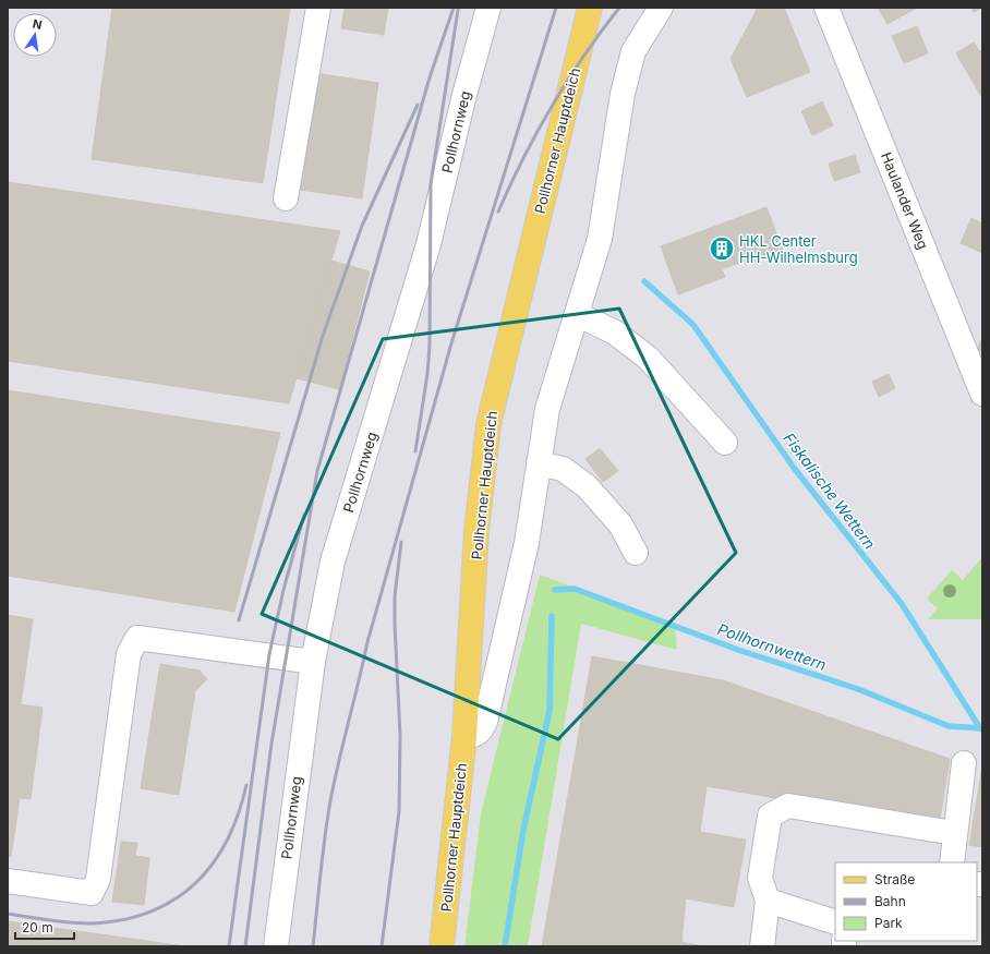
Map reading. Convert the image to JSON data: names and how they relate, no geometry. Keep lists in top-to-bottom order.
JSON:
{
  "streets": {
    "main road": ["Pollhorner Hauptdeich"],
    "street": ["Pollhornweg", "Haulander Weg"]
  },
  "water": ["Fiskalische Wettern", "Pollhornwettern"],
  "places": {
    "building": ["HKL Center HH-Wilhelmsburg"]
  },
  "legend": ["Straße", "Bahn", "Park"],
  "scale_bar": "20 m",
  "north": "top"
}
